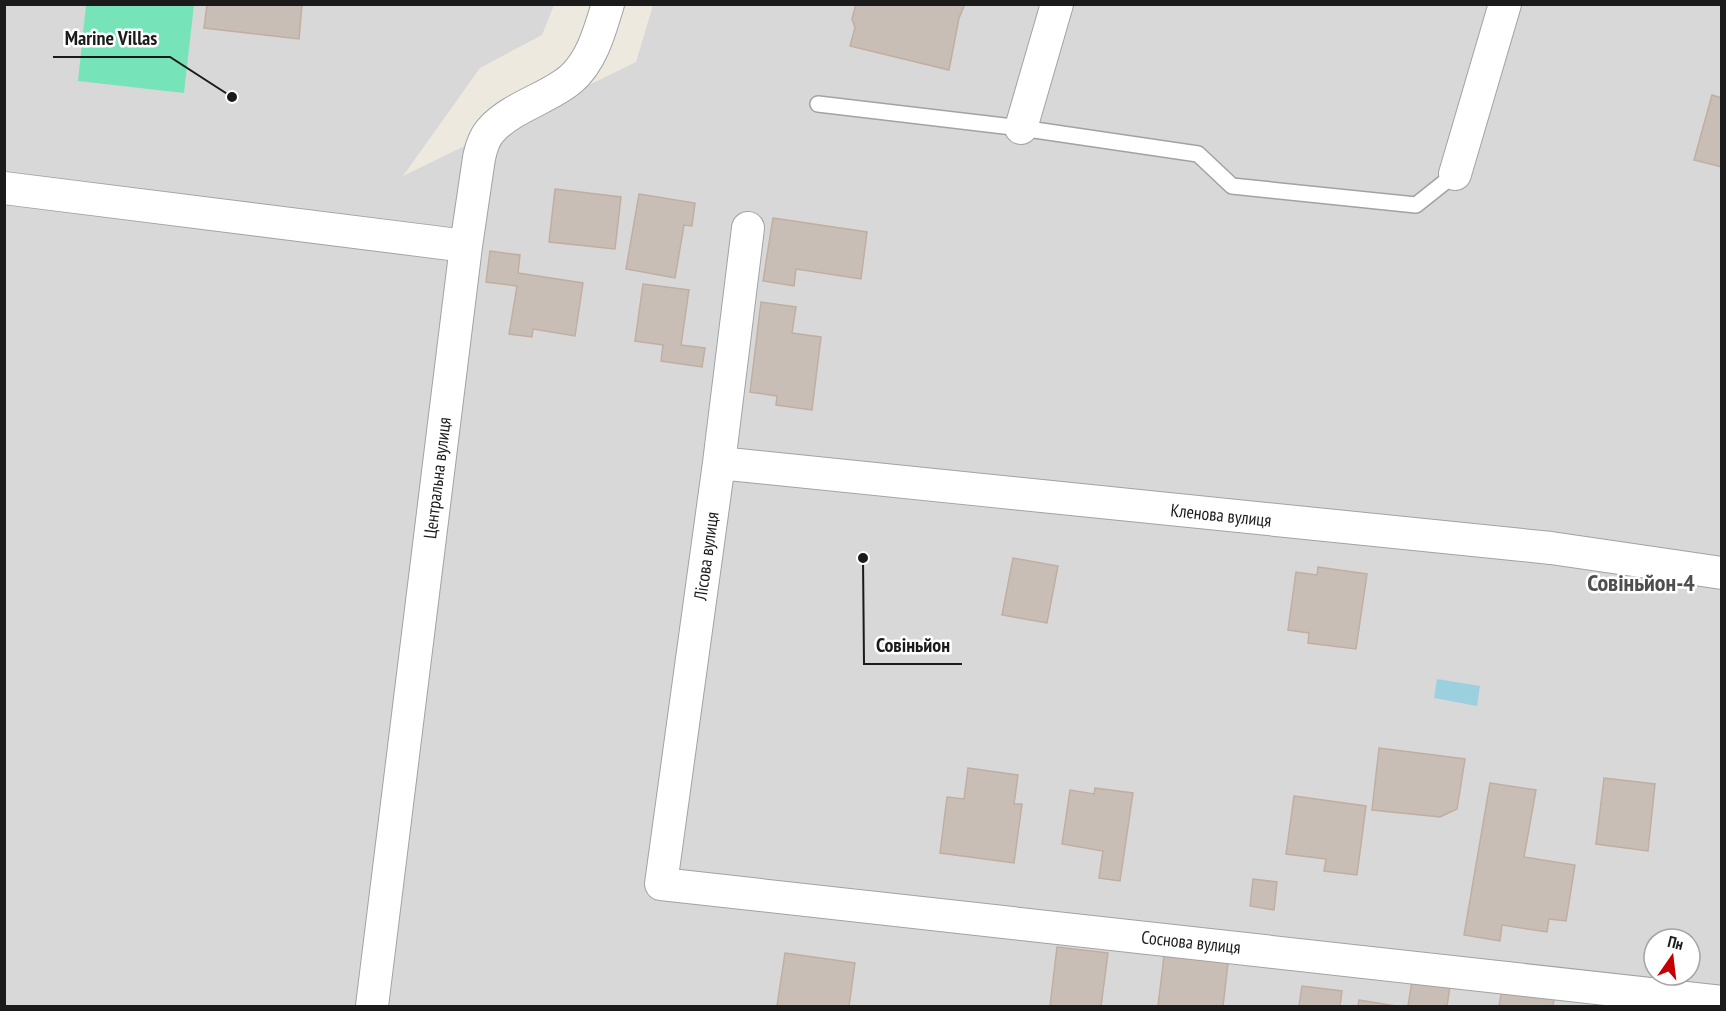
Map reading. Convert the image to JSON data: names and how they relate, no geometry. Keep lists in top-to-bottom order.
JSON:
{
  "streets": {
    "street": [
      "Центральна вулиця",
      "Кленова вулиця",
      "Лісова вулиця",
      "Соснова вулиця"
    ]
  },
  "crossings": [
    ["Кленова вулиця", "Лісова вулиця"],
    ["Лісова вулиця", "Соснова вулиця"]
  ],
  "districts": ["Совіньйон-4"],
  "places": ["Marine Villas", "Совіньйон"],
  "north": "top"
}
